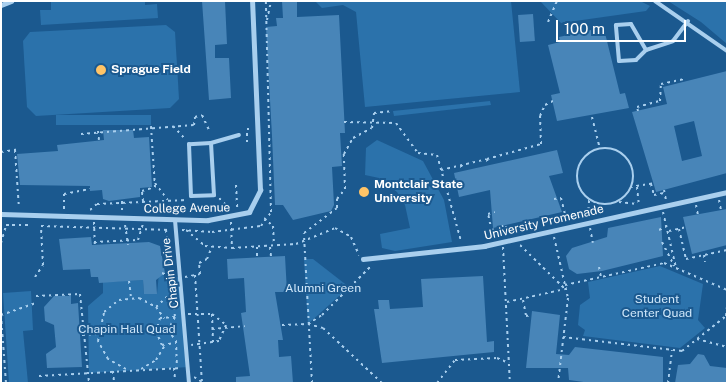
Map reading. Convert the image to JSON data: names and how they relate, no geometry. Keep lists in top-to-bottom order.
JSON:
{
  "streets": {
    "street": ["College Avenue", "University Promenade"],
    "lane": ["Chapin Drive"]
  },
  "crossings": [
    ["College Avenue", "Chapin Drive"]
  ],
  "parks": ["Alumni Green", "Student Center Quad", "Chapin Hall Quad"],
  "places": ["Sprague Field", "Montclair State University"],
  "scale_bar": "100 m"
}
